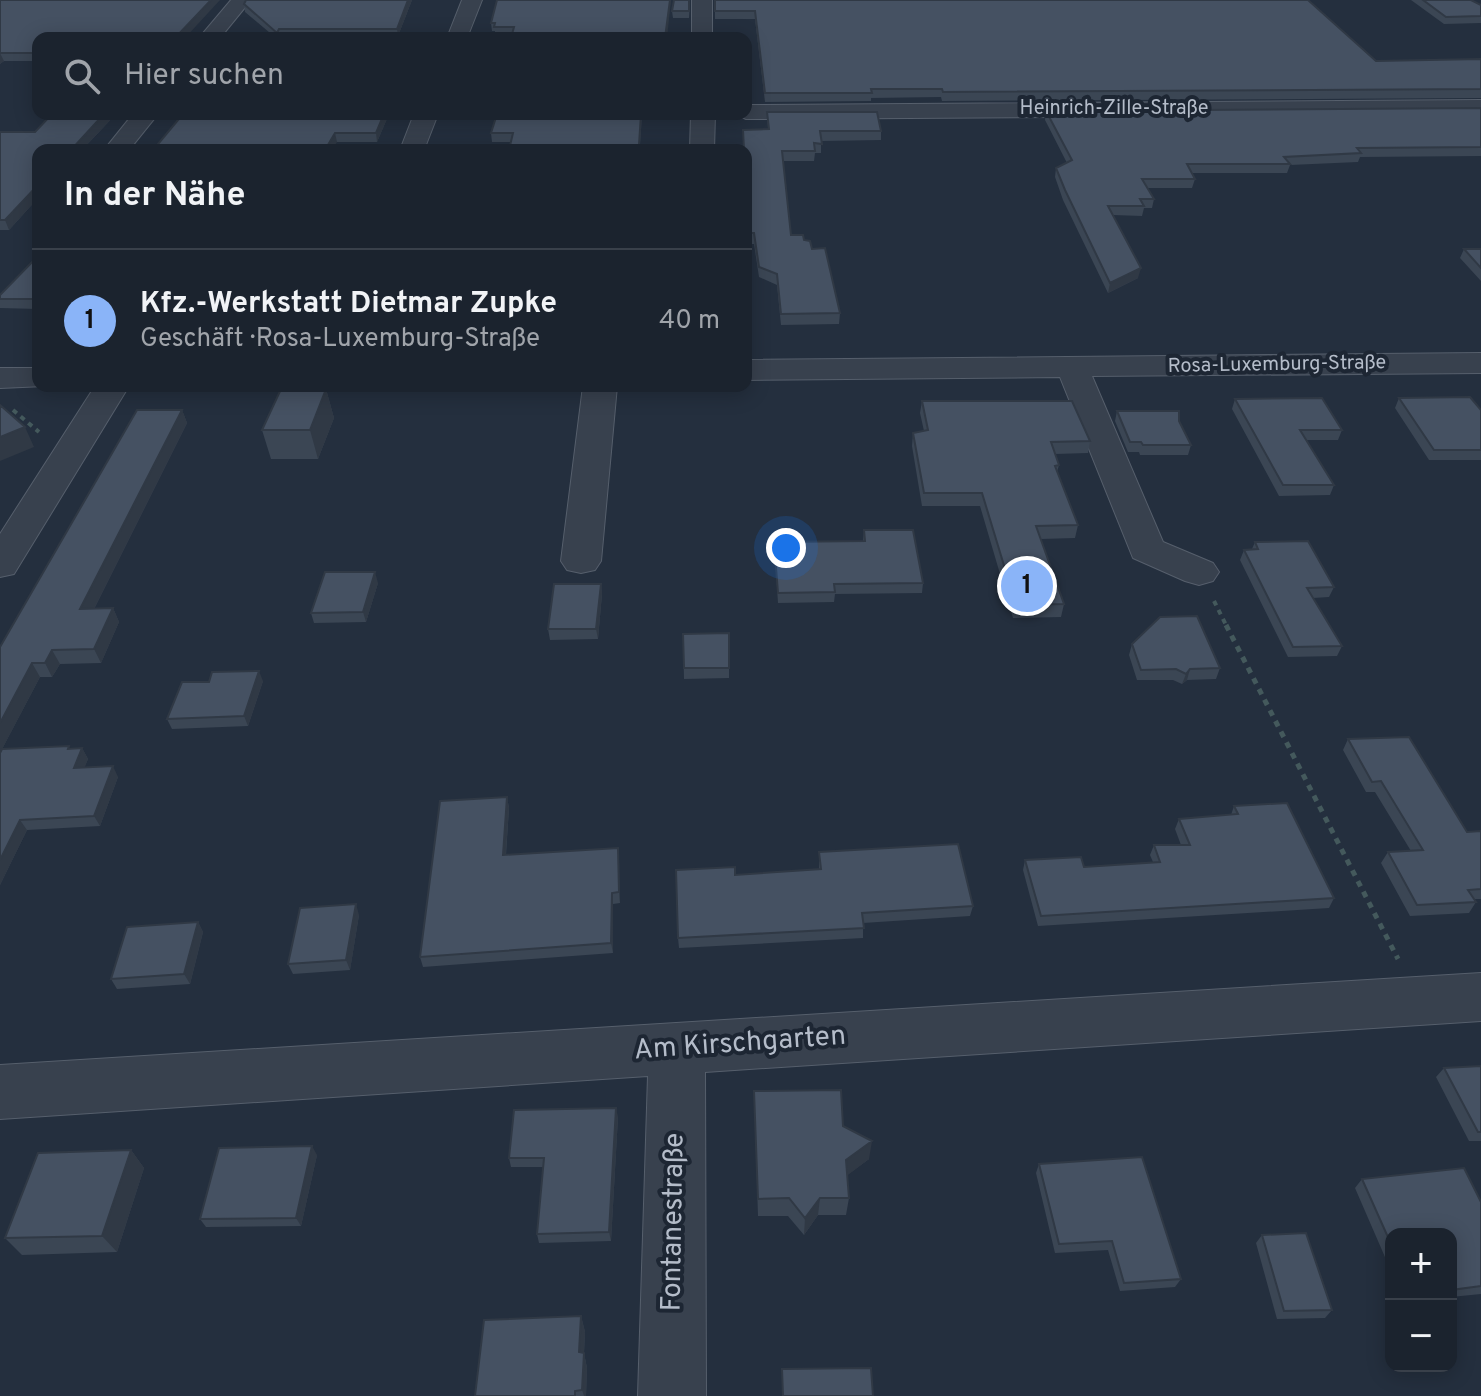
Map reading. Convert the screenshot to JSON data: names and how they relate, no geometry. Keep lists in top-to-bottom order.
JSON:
{
  "streets": {
    "street": [
      "Heinrich-Zille-Straße",
      "Rosa-Luxemburg-Straße",
      "Am Kirschgarten",
      "Fontanestraße"
    ]
  },
  "crossings": [
    ["Am Kirschgarten", "Fontanestraße"]
  ],
  "page": {
    "search": "Hier suchen",
    "heading": "In der Nähe",
    "list": [
      {
        "mark": "1",
        "name": "Kfz.-Werkstatt Dietmar Zupke",
        "note": "Geschäft · Rosa-Luxemburg-Straße",
        "value": "40 m"
      }
    ],
    "pins": "1",
    "map_buttons": ["+", "−"]
  }
}
